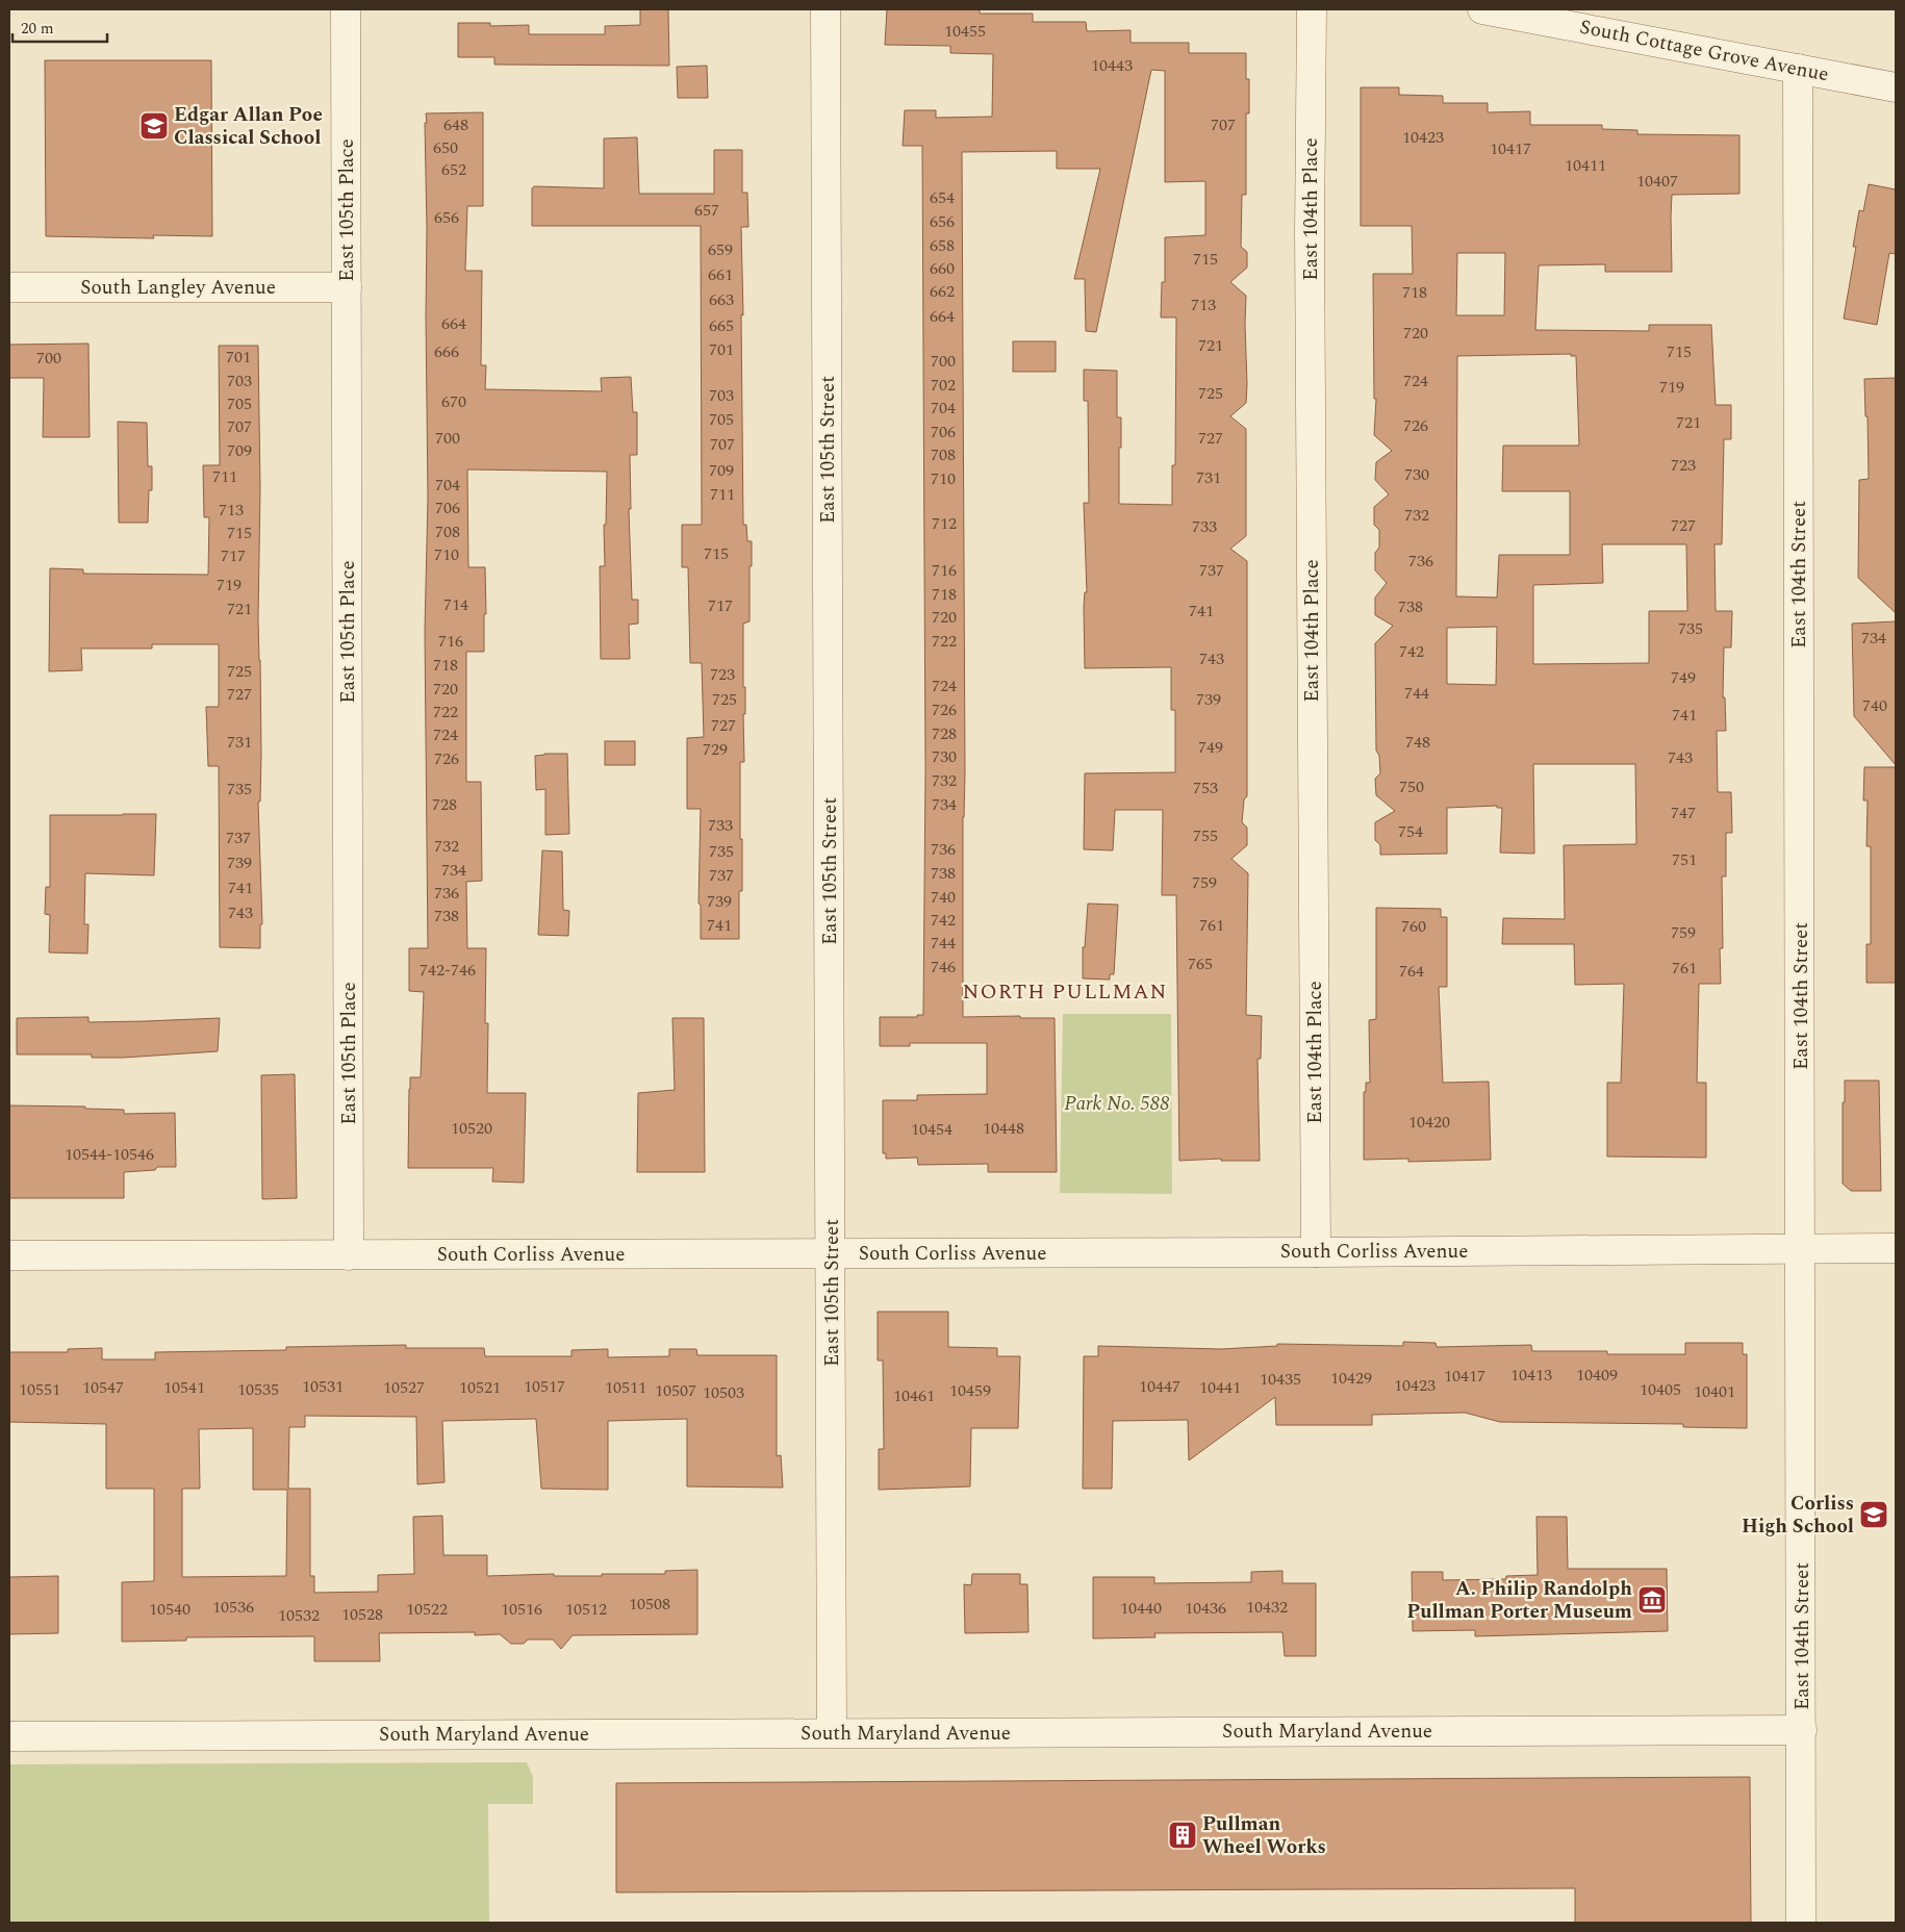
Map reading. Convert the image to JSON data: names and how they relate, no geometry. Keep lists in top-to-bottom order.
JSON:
{
  "streets": {
    "street": [
      "South Cottage Grove Avenue",
      "East 104th Place",
      "East 105th Place",
      "South Langley Avenue",
      "East 105th Street",
      "East 104th Street",
      "South Corliss Avenue",
      "South Maryland Avenue"
    ]
  },
  "crossings": [
    ["South Cottage Grove Avenue", "East 104th Street"],
    ["East 104th Place", "South Corliss Avenue"],
    ["East 105th Place", "South Langley Avenue"],
    ["East 105th Place", "South Corliss Avenue"],
    ["East 105th Street", "South Corliss Avenue"],
    ["East 105th Street", "South Maryland Avenue"],
    ["East 104th Street", "South Corliss Avenue"],
    ["East 104th Street", "South Maryland Avenue"]
  ],
  "districts": ["NORTH PULLMAN"],
  "parks": ["Park No. 588"],
  "places": {
    "school or university": ["Edgar Allan Poe Classical School", "Corliss High School"],
    "museum": ["A. Philip Randolph Pullman Porter Museum"],
    "building": ["Pullman Wheel Works"]
  },
  "house_numbers": [
    "10455",
    "10443",
    "648",
    "707",
    "10423",
    "650",
    "10417",
    "10411",
    "652",
    "10407",
    "654",
    "657",
    "656",
    "656",
    "658",
    "659",
    "715",
    "660",
    "661",
    "662",
    "718",
    "663",
    "713",
    "664",
    "664",
    "665",
    "720",
    "721",
    "701",
    "666",
    "715",
    "701",
    "700",
    "700",
    "703",
    "724",
    "702",
    "719",
    "725",
    "703",
    "670",
    "705",
    "704",
    "705",
    "721",
    "726",
    "707",
    "706",
    "700",
    "727",
    "707",
    "709",
    "708",
    "723",
    "709",
    "730",
    "711",
    "731",
    "710",
    "704",
    "711",
    "706",
    "713",
    "732",
    "712",
    "727",
    "733",
    "708",
    "715",
    "715",
    "710",
    "717",
    "736",
    "716",
    "737",
    "719",
    "718",
    "714",
    "717",
    "738",
    "721",
    "741",
    "720",
    "735",
    "734",
    "716",
    "722",
    "742",
    "743",
    "718",
    "725",
    "723",
    "749",
    "724",
    "720",
    "744",
    "727",
    "725",
    "739",
    "740",
    "726",
    "722",
    "741",
    "727",
    "728",
    "724",
    "731",
    "748",
    "749",
    "729",
    "730",
    "743",
    "726",
    "732",
    "750",
    "753",
    "735",
    "728",
    "734",
    "747",
    "733",
    "754",
    "755",
    "737",
    "732",
    "736",
    "735",
    "751",
    "739",
    "734",
    "738",
    "737",
    "759",
    "741",
    "736",
    "740",
    "739",
    "743",
    "738",
    "742",
    "741",
    "761",
    "760",
    "759",
    "744",
    "765",
    "746",
    "761",
    "742-746",
    "764",
    "10420",
    "10520",
    "10448",
    "10454",
    "10544-10546",
    "10413",
    "10409",
    "10417",
    "10429",
    "10435",
    "10423",
    "10531",
    "10517",
    "10447",
    "10547",
    "10541",
    "10527",
    "10521",
    "10511",
    "10441",
    "10551",
    "10535",
    "10405",
    "10507",
    "10459",
    "10401",
    "10503",
    "10461",
    "10508",
    "10536",
    "10432",
    "10440",
    "10436",
    "10540",
    "10522",
    "10516",
    "10512",
    "10528",
    "10532"
  ],
  "scale_bar": "20 m"
}
